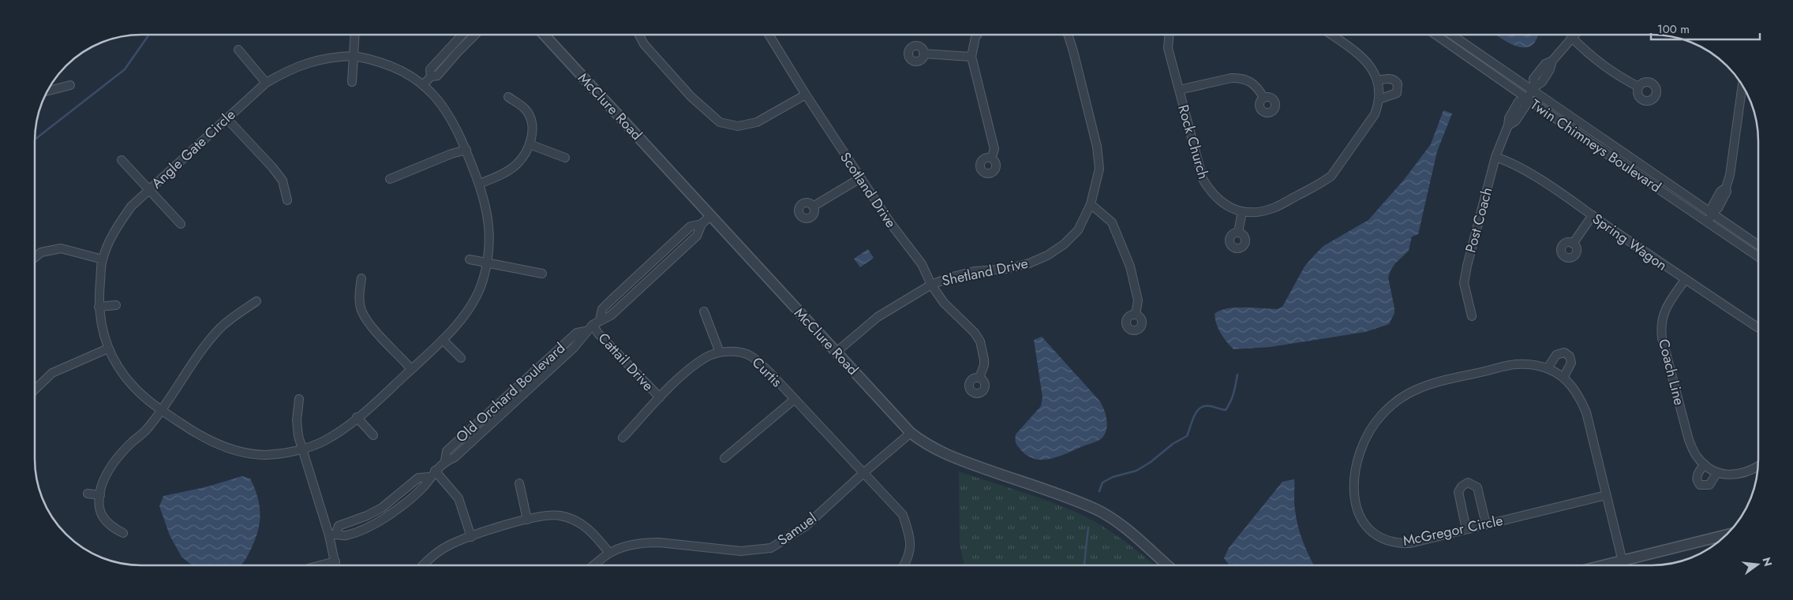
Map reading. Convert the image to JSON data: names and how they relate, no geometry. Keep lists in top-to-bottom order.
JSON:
{
  "streets": {
    "street": [
      "McClure Road",
      "Rock Church",
      "Twin Chimneys Boulevard",
      "Angle Gate Circle",
      "Scotland Drive",
      "Post Coach",
      "Spring Wagon",
      "Shetland Drive",
      "Cattail Drive",
      "Curtis",
      "Coach Line",
      "Old Orchard Boulevard",
      "Samuel",
      "McGregor Circle"
    ]
  },
  "crossings": [
    ["McClure Road", "Shetland Drive"],
    ["McClure Road", "Old Orchard Boulevard"],
    ["McClure Road", "Samuel"],
    ["Twin Chimneys Boulevard", "Post Coach"],
    ["Scotland Drive", "Shetland Drive"],
    ["Post Coach", "Spring Wagon"],
    ["Spring Wagon", "Coach Line"],
    ["Cattail Drive", "Curtis"],
    ["Cattail Drive", "Old Orchard Boulevard"],
    ["Curtis", "Samuel"]
  ],
  "scale_bar": "100 m",
  "north": "right"
}
